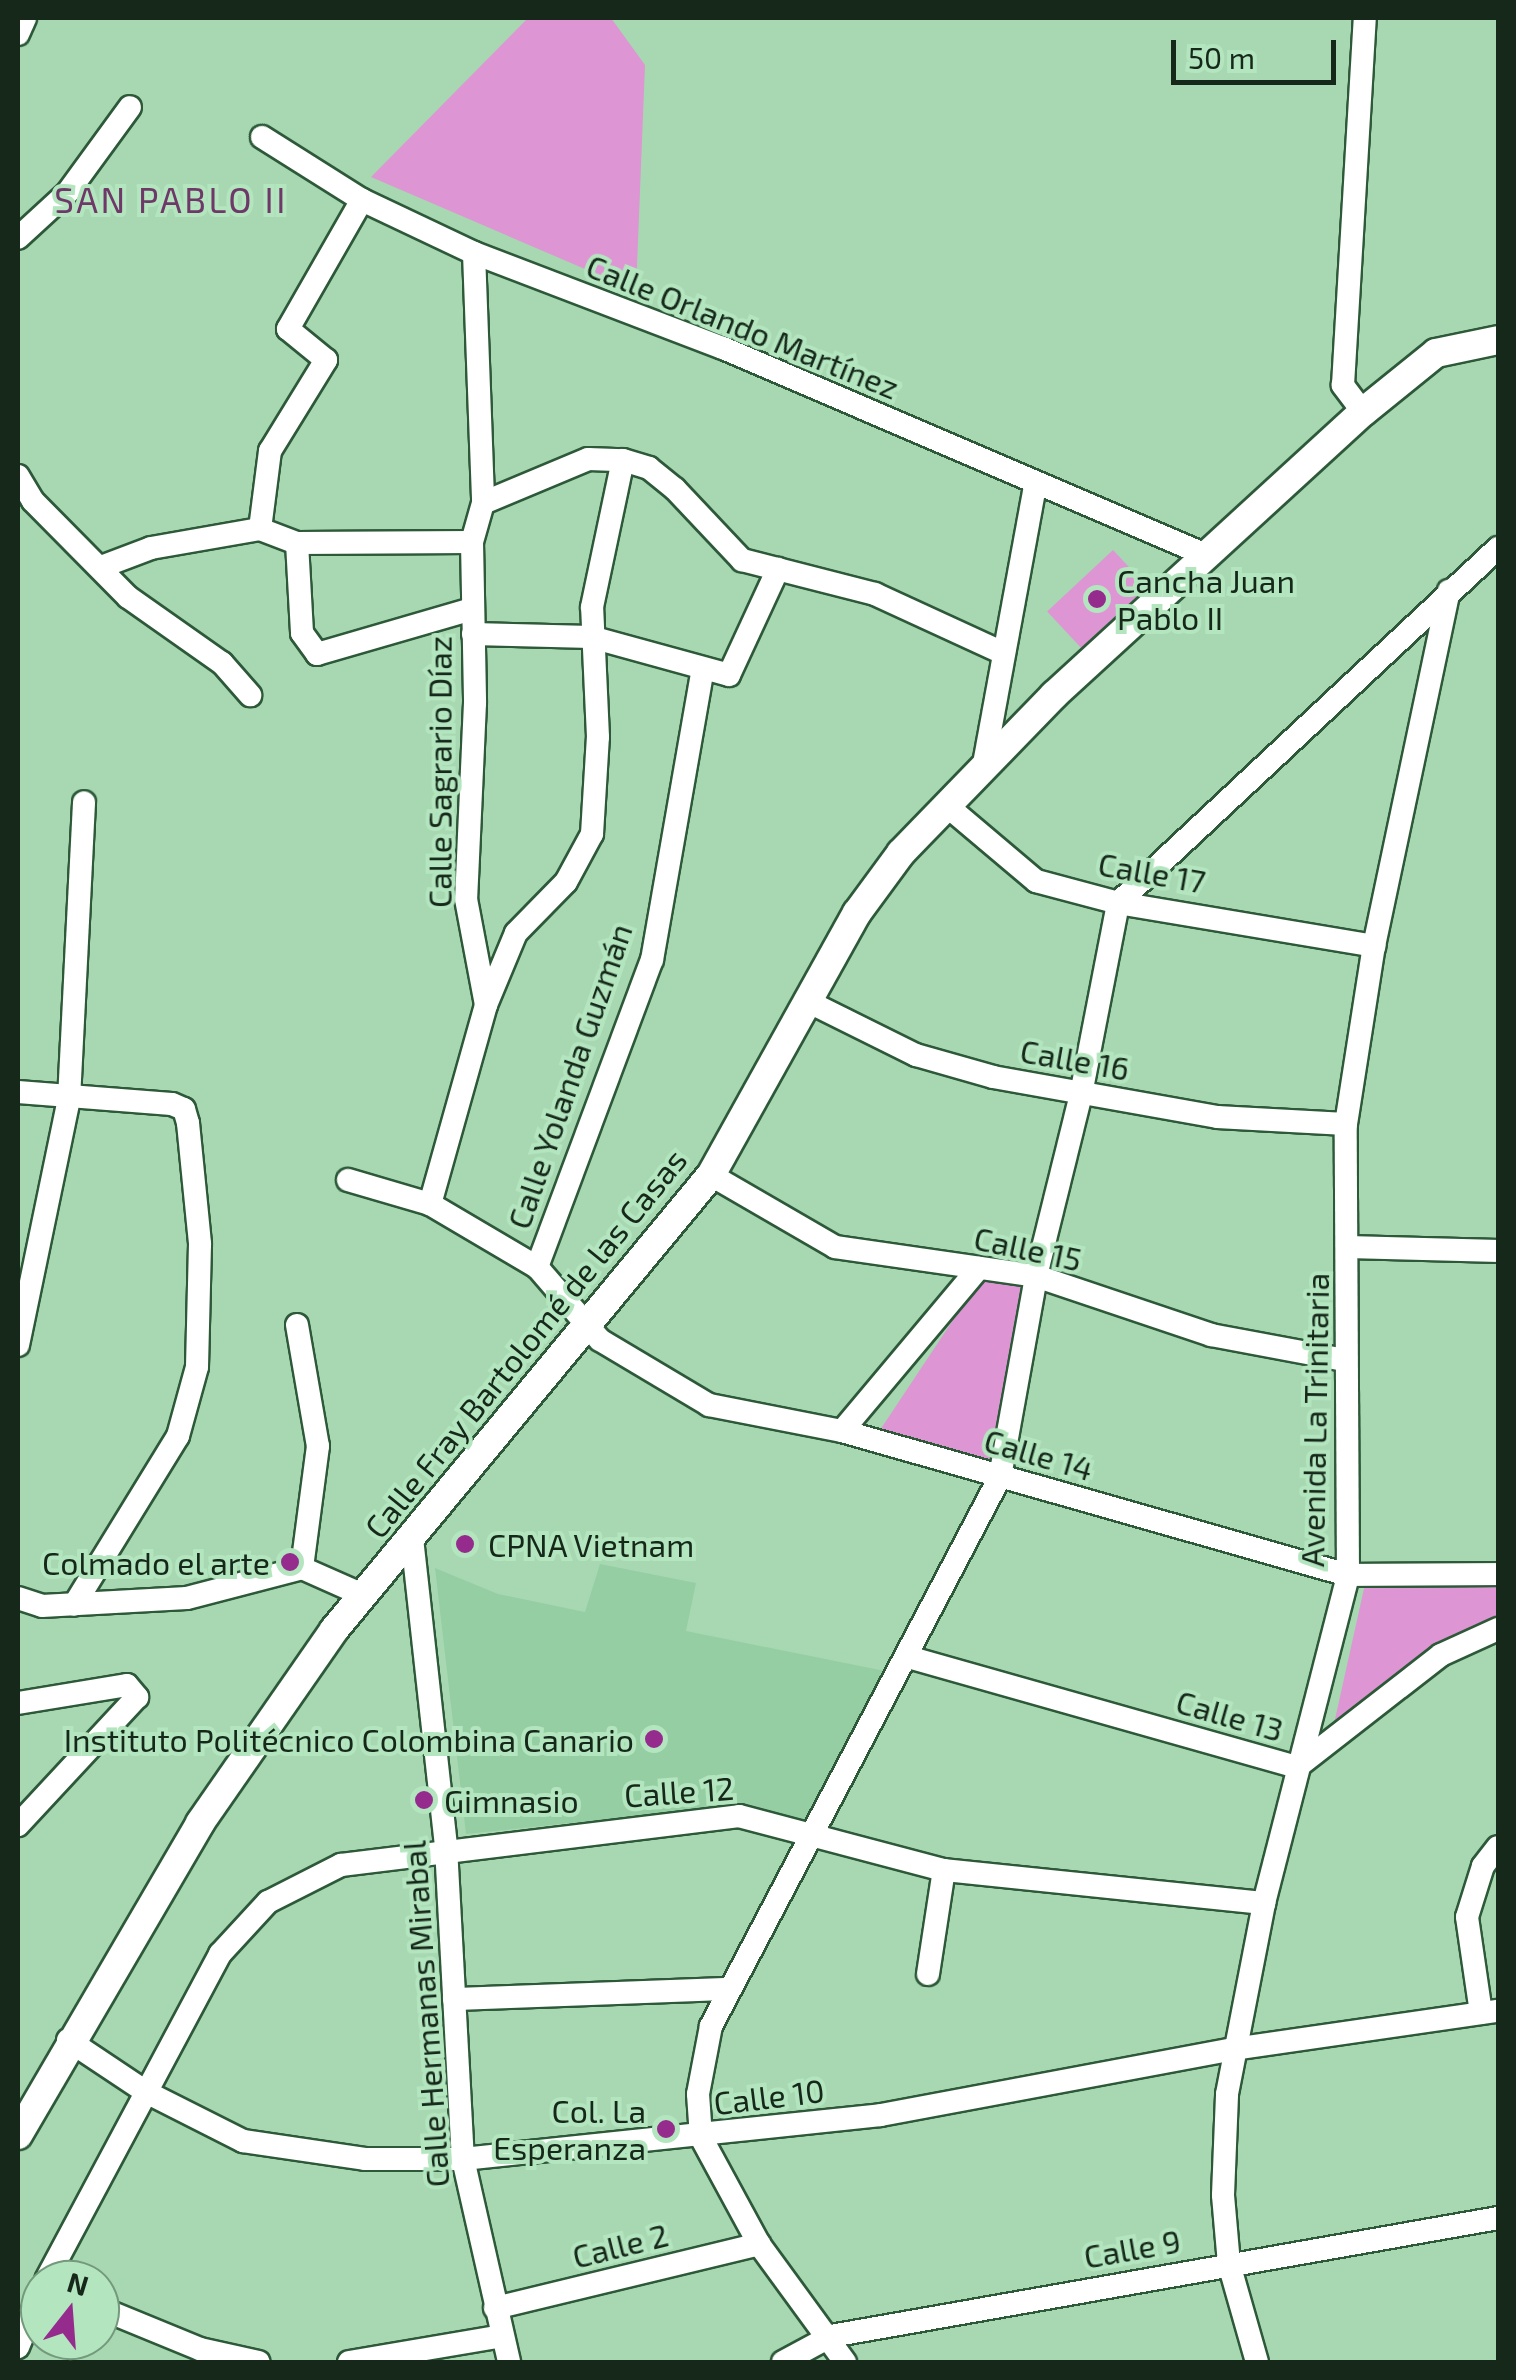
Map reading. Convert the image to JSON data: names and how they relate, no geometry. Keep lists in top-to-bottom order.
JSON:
{
  "streets": {
    "main road": ["Calle Fray Bartolomé de las Casas"],
    "street": [
      "Calle Orlando Martínez",
      "Calle Sagrario Díaz",
      "Calle 17",
      "Calle 16",
      "Calle Yolanda Guzmán",
      "Calle 15",
      "Avenida La Trinitaria",
      "Calle 14",
      "Calle 13",
      "Calle 12",
      "Calle Hermanas Mirabal",
      "Calle 10",
      "Calle 2",
      "Calle 9"
    ]
  },
  "crossings": [
    ["Calle Orlando Martínez", "Calle Sagrario Díaz"],
    ["Calle Orlando Martínez", "Calle Fray Bartolomé de las Casas"],
    ["Calle 17", "Calle Fray Bartolomé de las Casas"],
    ["Calle 17", "Avenida La Trinitaria"],
    ["Calle 16", "Calle Fray Bartolomé de las Casas"],
    ["Calle 16", "Avenida La Trinitaria"],
    ["Calle 15", "Calle Fray Bartolomé de las Casas"],
    ["Calle 15", "Avenida La Trinitaria"],
    ["Calle Fray Bartolomé de las Casas", "Calle 14"],
    ["Calle Fray Bartolomé de las Casas", "Calle Hermanas Mirabal"],
    ["Calle Fray Bartolomé de las Casas", "Calle 10"],
    ["Avenida La Trinitaria", "Calle 14"],
    ["Avenida La Trinitaria", "Calle 13"],
    ["Avenida La Trinitaria", "Calle 12"],
    ["Avenida La Trinitaria", "Calle 10"],
    ["Avenida La Trinitaria", "Calle 9"],
    ["Calle 12", "Calle Hermanas Mirabal"],
    ["Calle 12", "Calle 10"],
    ["Calle Hermanas Mirabal", "Calle 10"],
    ["Calle Hermanas Mirabal", "Calle 2"]
  ],
  "districts": ["SAN PABLO II"],
  "places": [
    "Cancha Juan Pablo II",
    "CPNA Vietnam",
    "Colmado el arte",
    "Instituto Politécnico Colombina Canario",
    "Gimnasio",
    "Col. La Esperanza"
  ],
  "scale_bar": "50 m",
  "north": "top"
}
